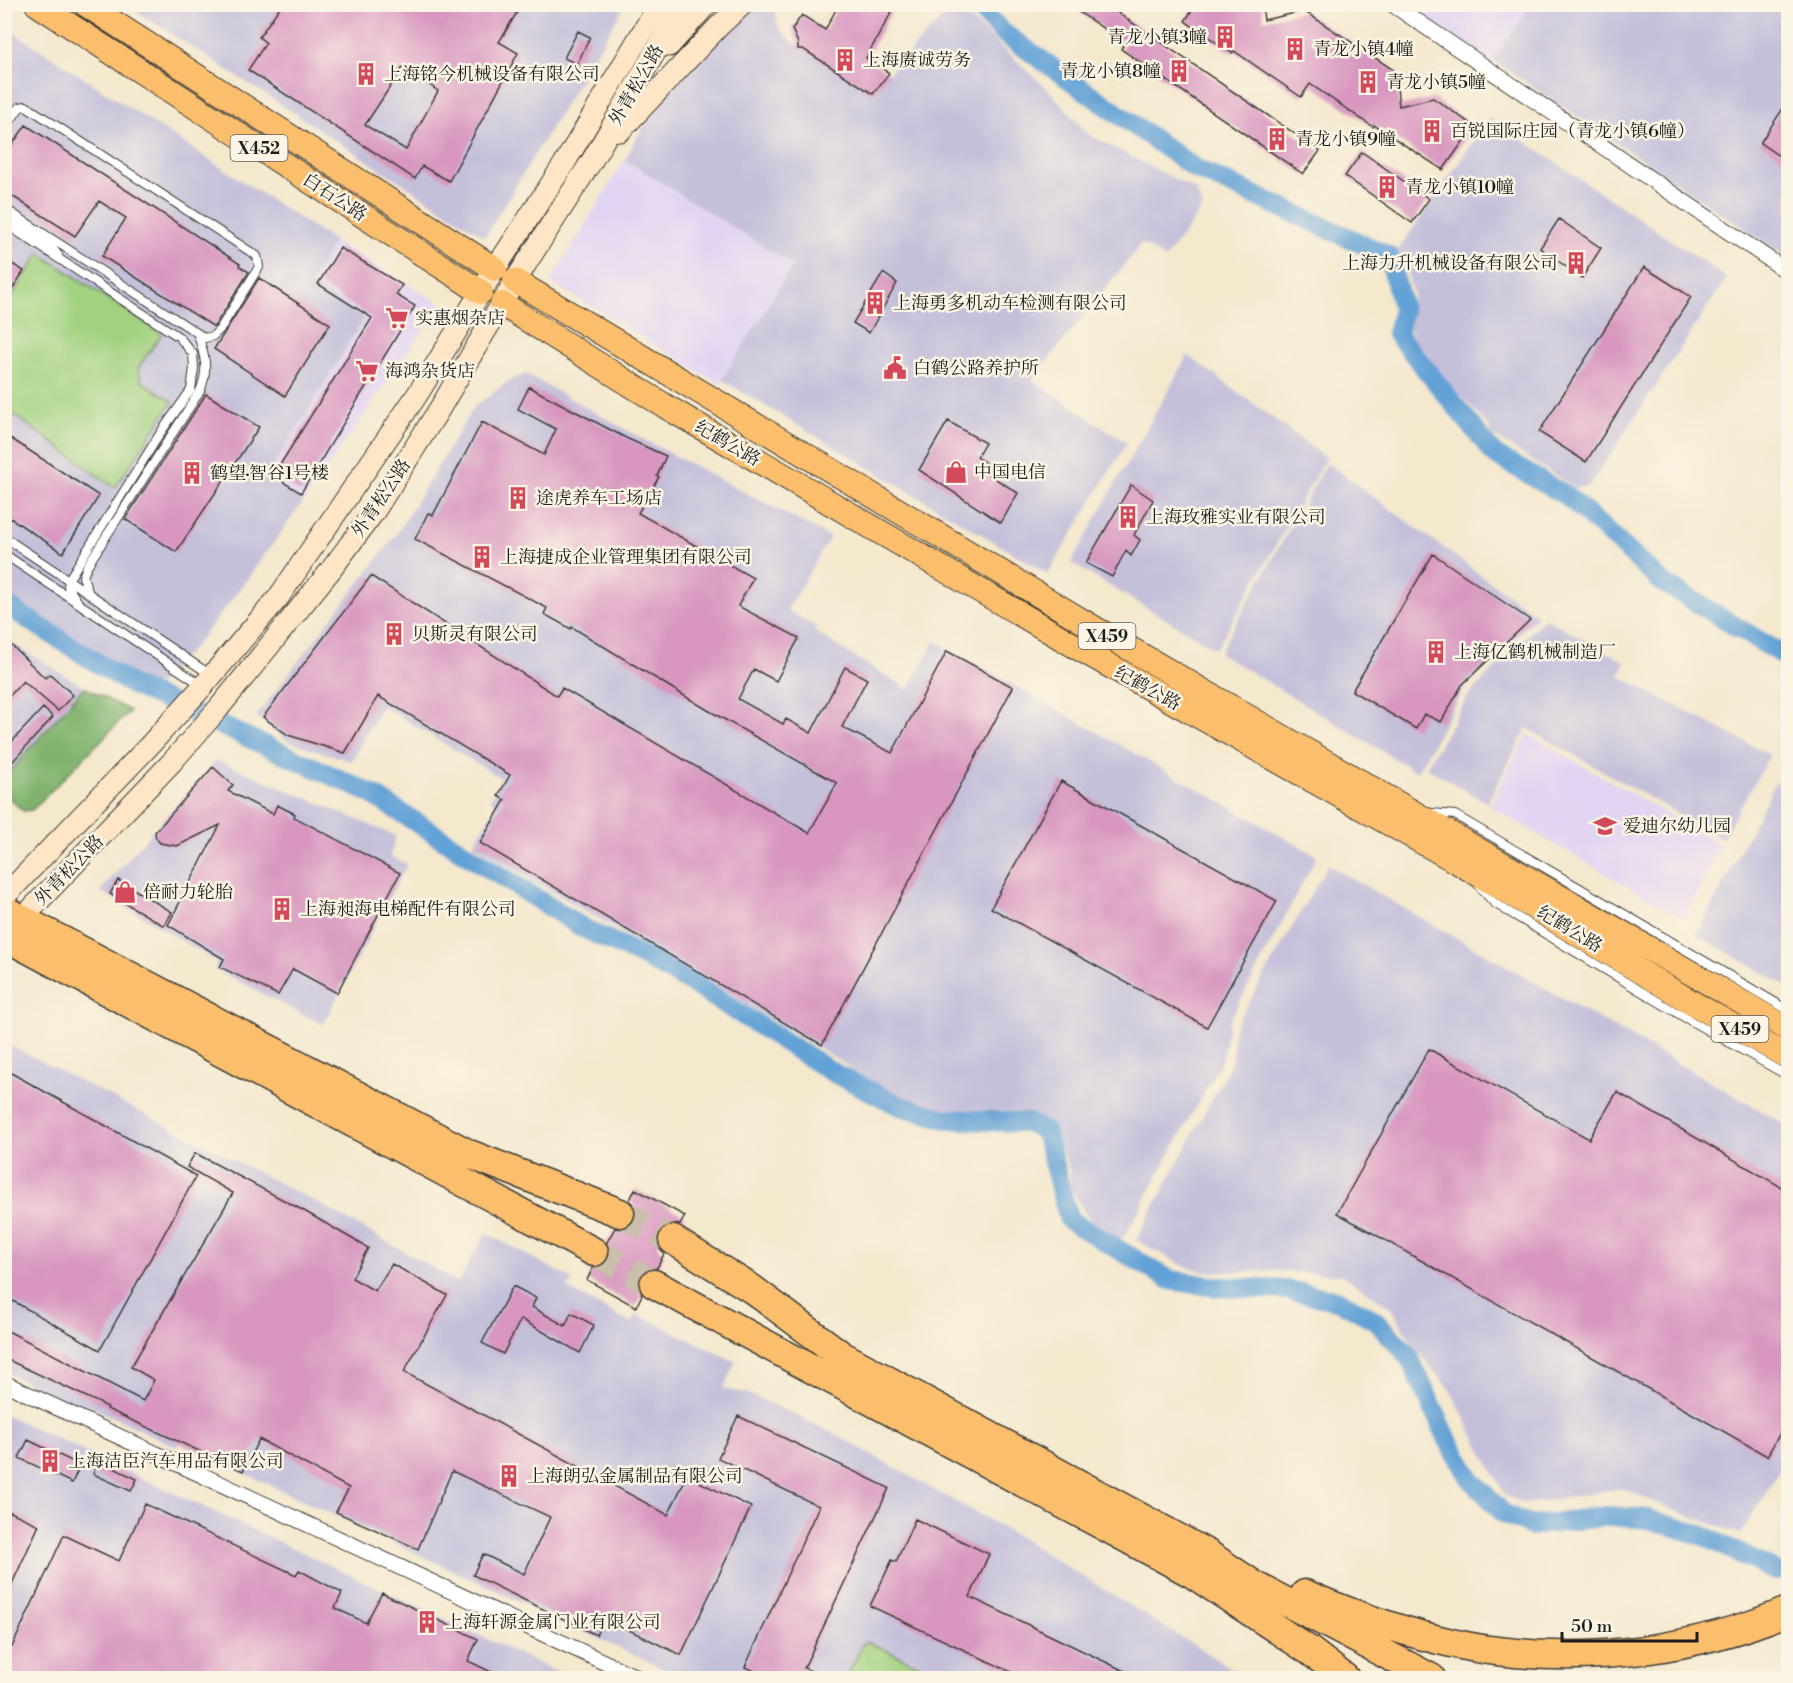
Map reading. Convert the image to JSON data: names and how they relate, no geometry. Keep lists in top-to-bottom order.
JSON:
{
  "streets": {
    "main road": [
      "外青松公路",
      "X452",
      "白石公路",
      "纪鹤公路",
      "X459"
    ]
  },
  "crossings": [
    ["外青松公路", "白石公路"],
    ["外青松公路", "纪鹤公路"],
    ["白石公路", "纪鹤公路"]
  ],
  "places": {
    "building": [
      "青龙小镇3幢",
      "青龙小镇4幢",
      "上海赓诚劳务",
      "青龙小镇8幢",
      "上海铭今机械设备有限公司",
      "青龙小镇5幢",
      "百锐国际庄园（青龙小镇6幢）",
      "青龙小镇9幢",
      "青龙小镇10幢",
      "上海力升机械设备有限公司",
      "上海勇多机动车检测有限公司",
      "鹤望·智谷1号楼",
      "途虎养车工场店",
      "上海玫雅实业有限公司",
      "上海捷成企业管理集团有限公司",
      "贝斯灵有限公司",
      "上海亿鹤机械制造厂",
      "上海昶海电梯配件有限公司",
      "上海洁臣汽车用品有限公司",
      "上海朗弘金属制品有限公司",
      "上海轩源金属门业有限公司"
    ],
    "supermarket": ["实惠烟杂店", "海鸿杂货店"],
    "public building": ["白鹤公路养护所"],
    "shop": ["中国电信", "倍耐力轮胎"],
    "school or university": ["爱迪尔幼儿园"]
  },
  "scale_bar": "50 m"
}
